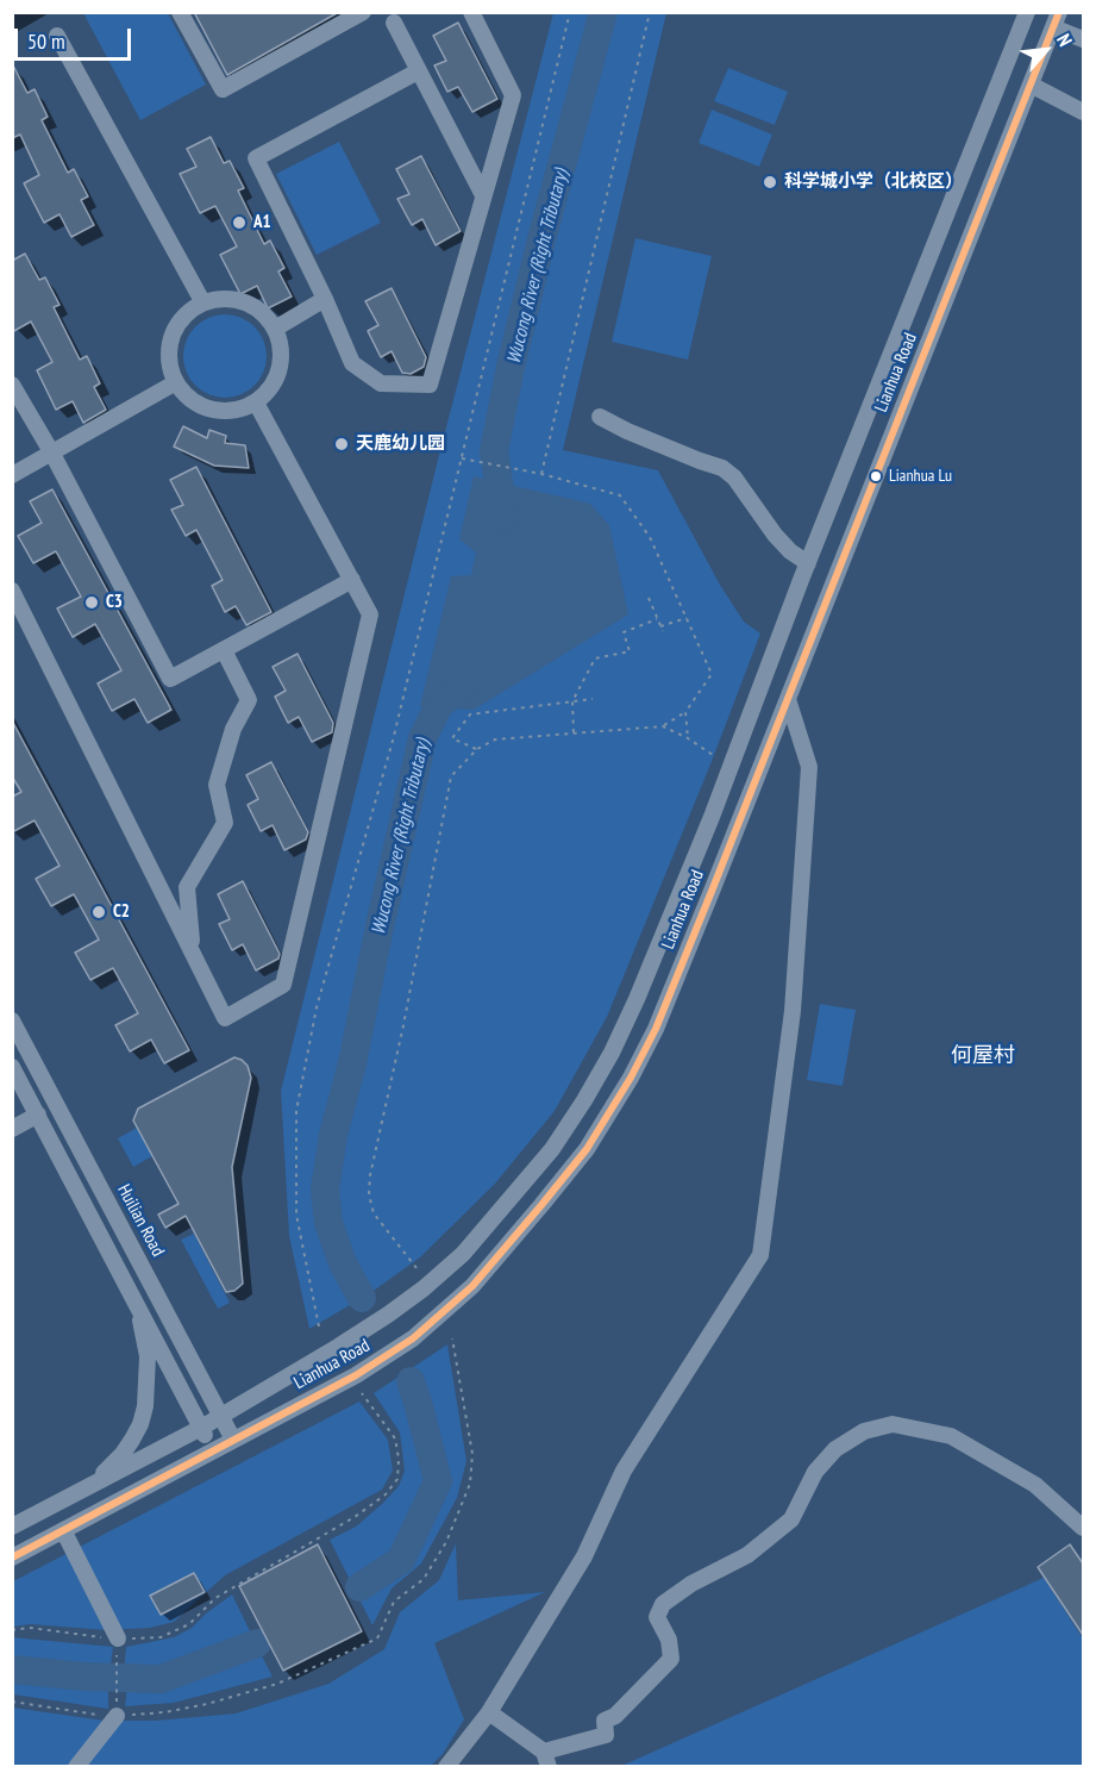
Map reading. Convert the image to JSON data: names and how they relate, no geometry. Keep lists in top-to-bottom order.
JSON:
{
  "streets": {
    "street": ["Lianhua Road", "Huilian Road"]
  },
  "crossings": [
    ["Lianhua Road", "Huilian Road"]
  ],
  "districts": ["何屋村"],
  "water": ["Wucong River (Right Tributary)"],
  "places": [
    "科学城小学（北校区）",
    "A1",
    "天鹿幼儿园",
    "Lianhua Lu",
    "C3",
    "C2"
  ],
  "scale_bar": "50 m",
  "north": "top right"
}
